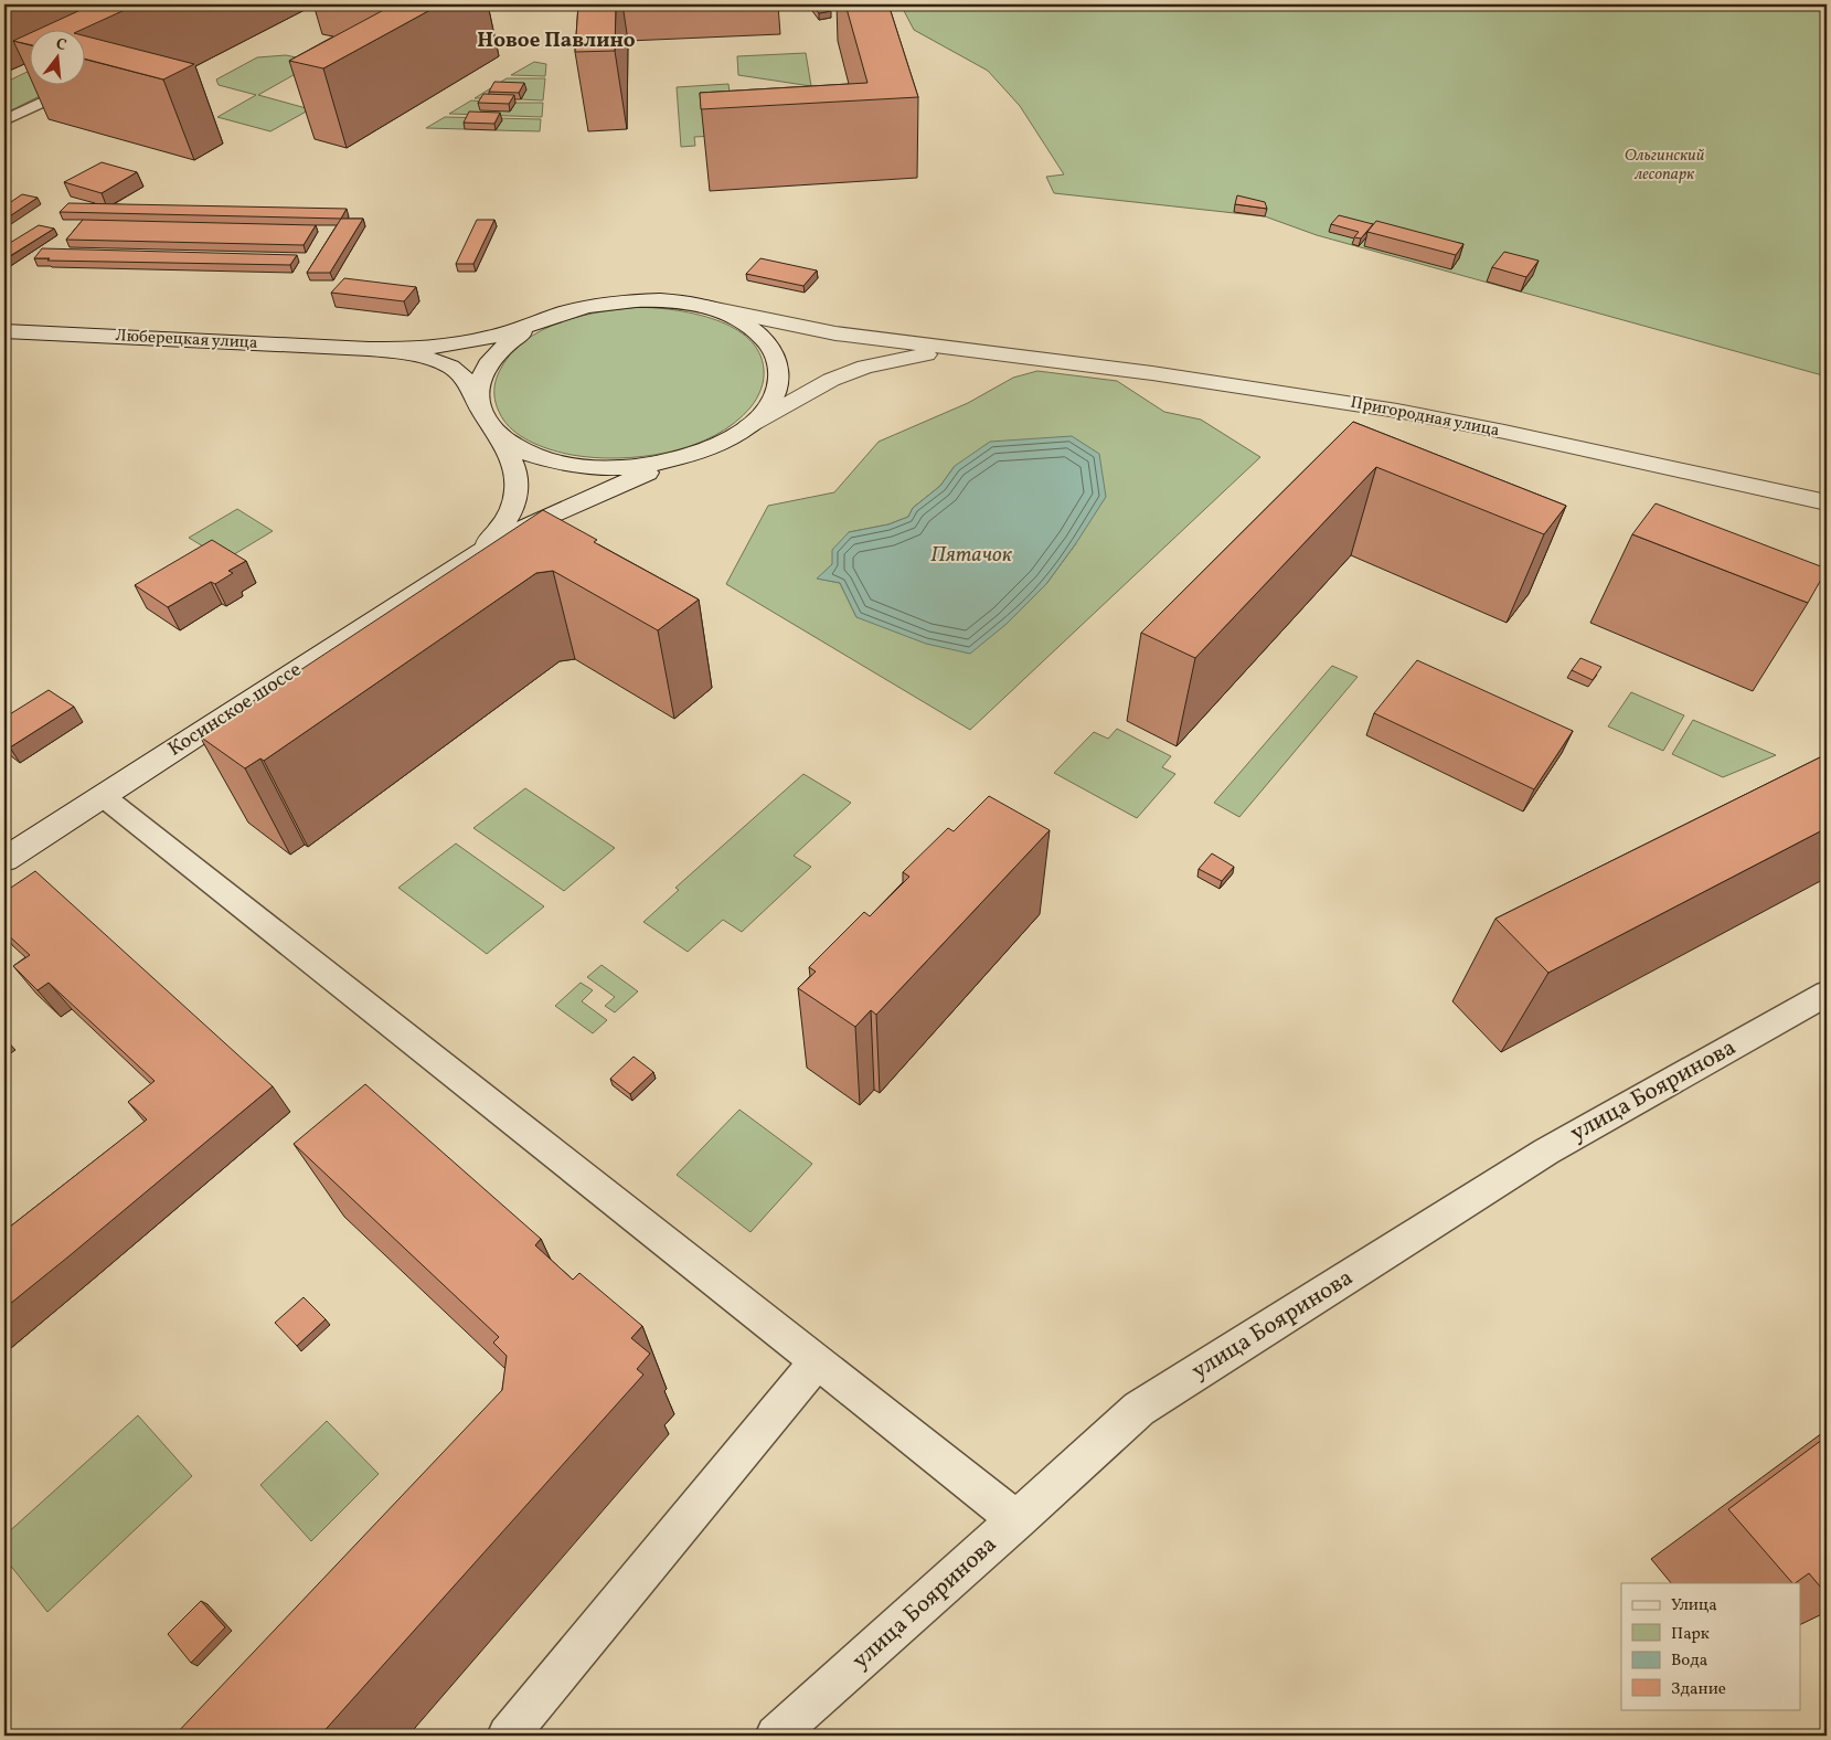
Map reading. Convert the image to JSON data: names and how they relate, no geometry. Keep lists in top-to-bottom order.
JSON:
{
  "streets": {
    "main road": ["Люберецкая улица", "Пригородная улица", "Косинское шоссе"],
    "street": ["улица Бояринова"]
  },
  "districts": ["Новое Павлино"],
  "water": ["Пятачок"],
  "parks": ["Ольгинский лесопарк"],
  "legend": [
    "Улица",
    "Парк",
    "Вода",
    "Здание"
  ],
  "north": "top"
}
